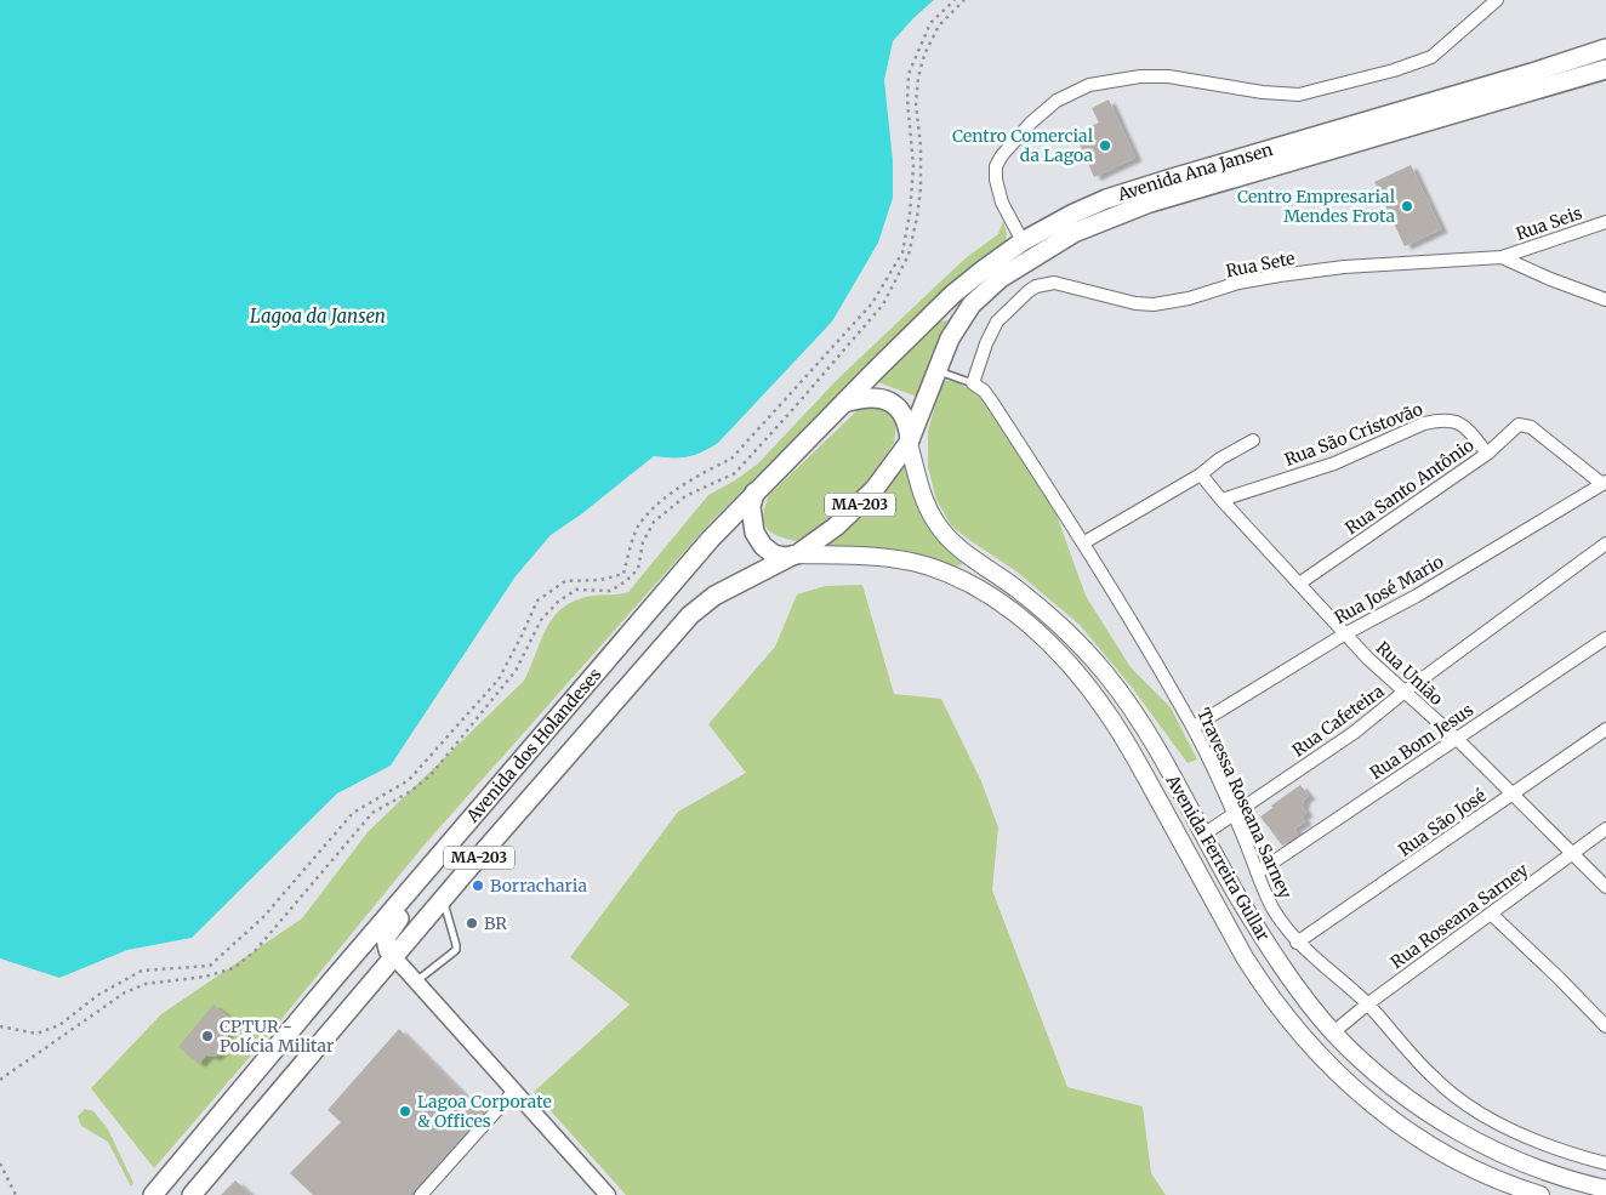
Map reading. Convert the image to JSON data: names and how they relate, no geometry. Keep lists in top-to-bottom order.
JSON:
{
  "streets": {
    "main road": [
      "Avenida Ana Jansen",
      "MA-203",
      "Avenida dos Holandeses",
      "Avenida Ferreira Gullar"
    ],
    "street": [
      "Rua Seis",
      "Rua Sete",
      "Rua São Cristovão",
      "Rua Santo Antônio",
      "Rua José Mario",
      "Rua União",
      "Rua Cafeteira",
      "Rua Bom Jesus",
      "Travessa Roseana Sarney",
      "Rua São José",
      "Rua Roseana Sarney"
    ]
  },
  "crossings": [
    ["Avenida Ana Jansen", "MA-203"],
    ["Avenida Ana Jansen", "Avenida Ferreira Gullar"],
    ["Rua Seis", "Rua Sete"],
    ["Rua Sete", "Travessa Roseana Sarney"],
    ["Rua São Cristovão", "Rua Santo Antônio"],
    ["Rua São Cristovão", "Rua União"],
    ["Rua Santo Antônio", "Rua José Mario"],
    ["Rua Santo Antônio", "Rua União"],
    ["MA-203", "Avenida dos Holandeses"],
    ["MA-203", "Avenida Ferreira Gullar"],
    ["Rua José Mario", "Rua União"],
    ["Rua José Mario", "Travessa Roseana Sarney"],
    ["Rua União", "Rua Cafeteira"],
    ["Rua União", "Rua Bom Jesus"],
    ["Rua União", "Rua São José"],
    ["Rua União", "Rua Roseana Sarney"],
    ["Rua Cafeteira", "Travessa Roseana Sarney"],
    ["Rua Cafeteira", "Avenida Ferreira Gullar"],
    ["Rua Bom Jesus", "Travessa Roseana Sarney"],
    ["Avenida dos Holandeses", "Avenida Ferreira Gullar"],
    ["Travessa Roseana Sarney", "Rua São José"],
    ["Travessa Roseana Sarney", "Rua Roseana Sarney"],
    ["Avenida Ferreira Gullar", "Rua Roseana Sarney"]
  ],
  "water": ["Lagoa da Jansen"],
  "places": [
    "Centro Comercial da Lagoa",
    "Centro Empresarial Mendes Frota",
    "Borracharia",
    "BR",
    "CPTUR - Polícia Militar",
    "Lagoa Corporate & Offices"
  ]
}
